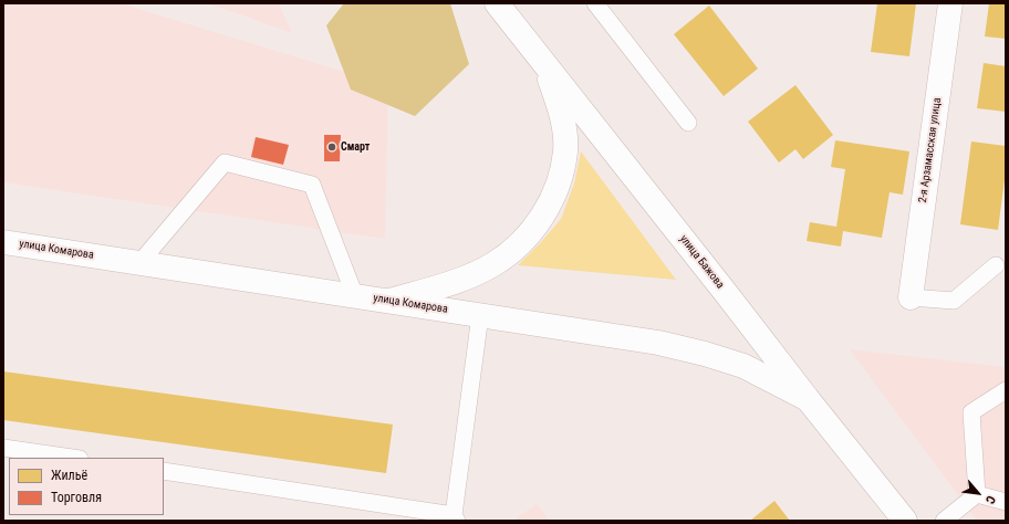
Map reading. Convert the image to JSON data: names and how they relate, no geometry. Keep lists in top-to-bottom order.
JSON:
{
  "streets": {
    "main road": ["2-я Арзамасская улица", "улица Комарова", "улица Бажова"]
  },
  "crossings": [
    ["улица Комарова", "улица Бажова"]
  ],
  "places": ["Смарт"],
  "legend": ["Жильё", "Торговля"],
  "north": "bottom right"
}
